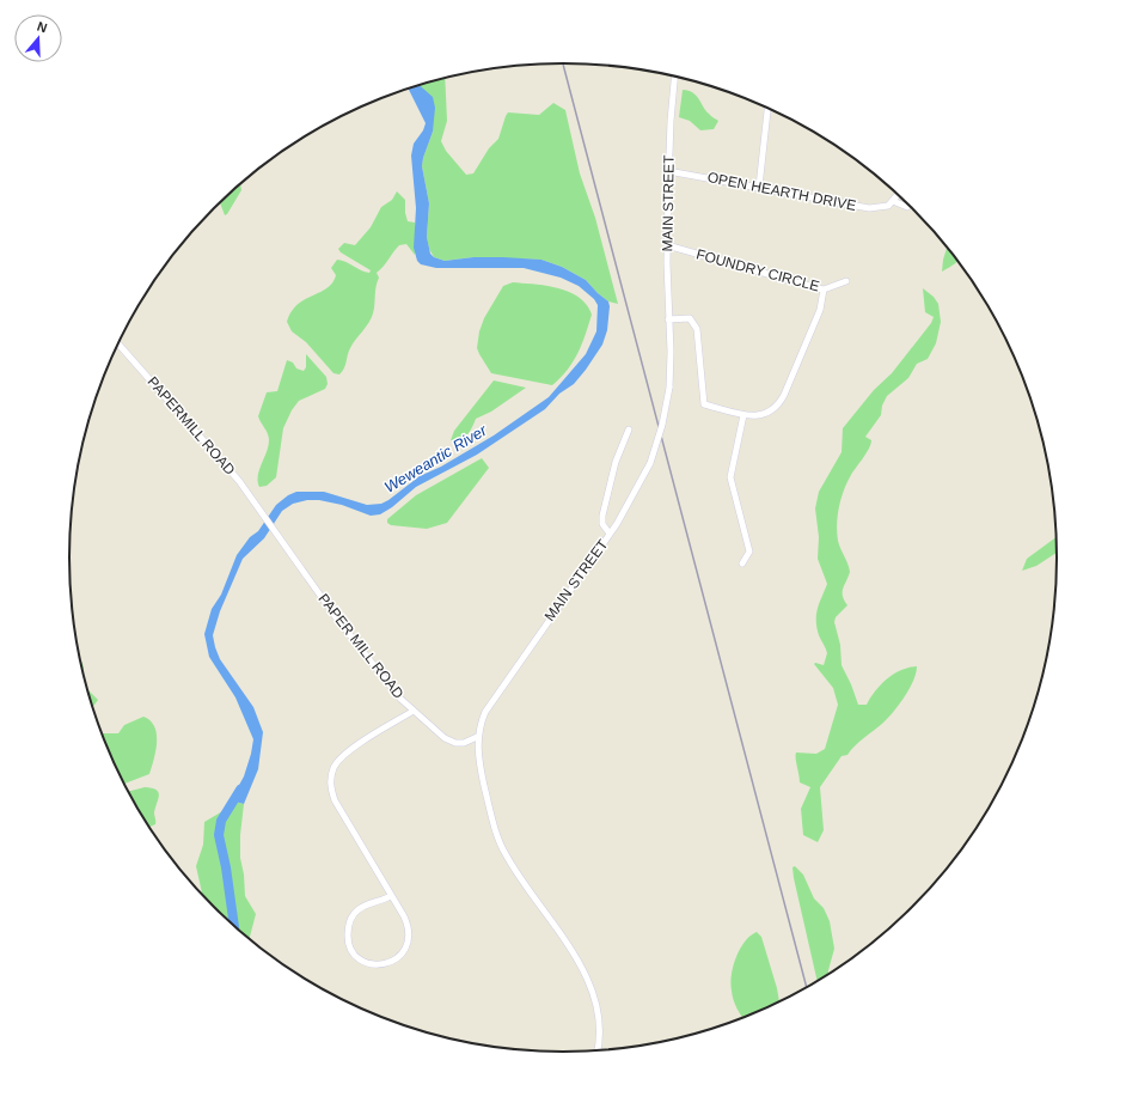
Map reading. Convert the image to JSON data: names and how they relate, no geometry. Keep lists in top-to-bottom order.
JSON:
{
  "streets": {
    "street": [
      "OPEN HEARTH DRIVE",
      "MAIN STREET",
      "FOUNDRY CIRCLE",
      "PAPERMILL ROAD",
      "PAPER MILL ROAD"
    ]
  },
  "crossings": [
    ["OPEN HEARTH DRIVE", "MAIN STREET"],
    ["MAIN STREET", "FOUNDRY CIRCLE"],
    ["MAIN STREET", "PAPER MILL ROAD"],
    ["PAPERMILL ROAD", "PAPER MILL ROAD"]
  ],
  "water": ["Weweantic River"],
  "north": "top"
}
